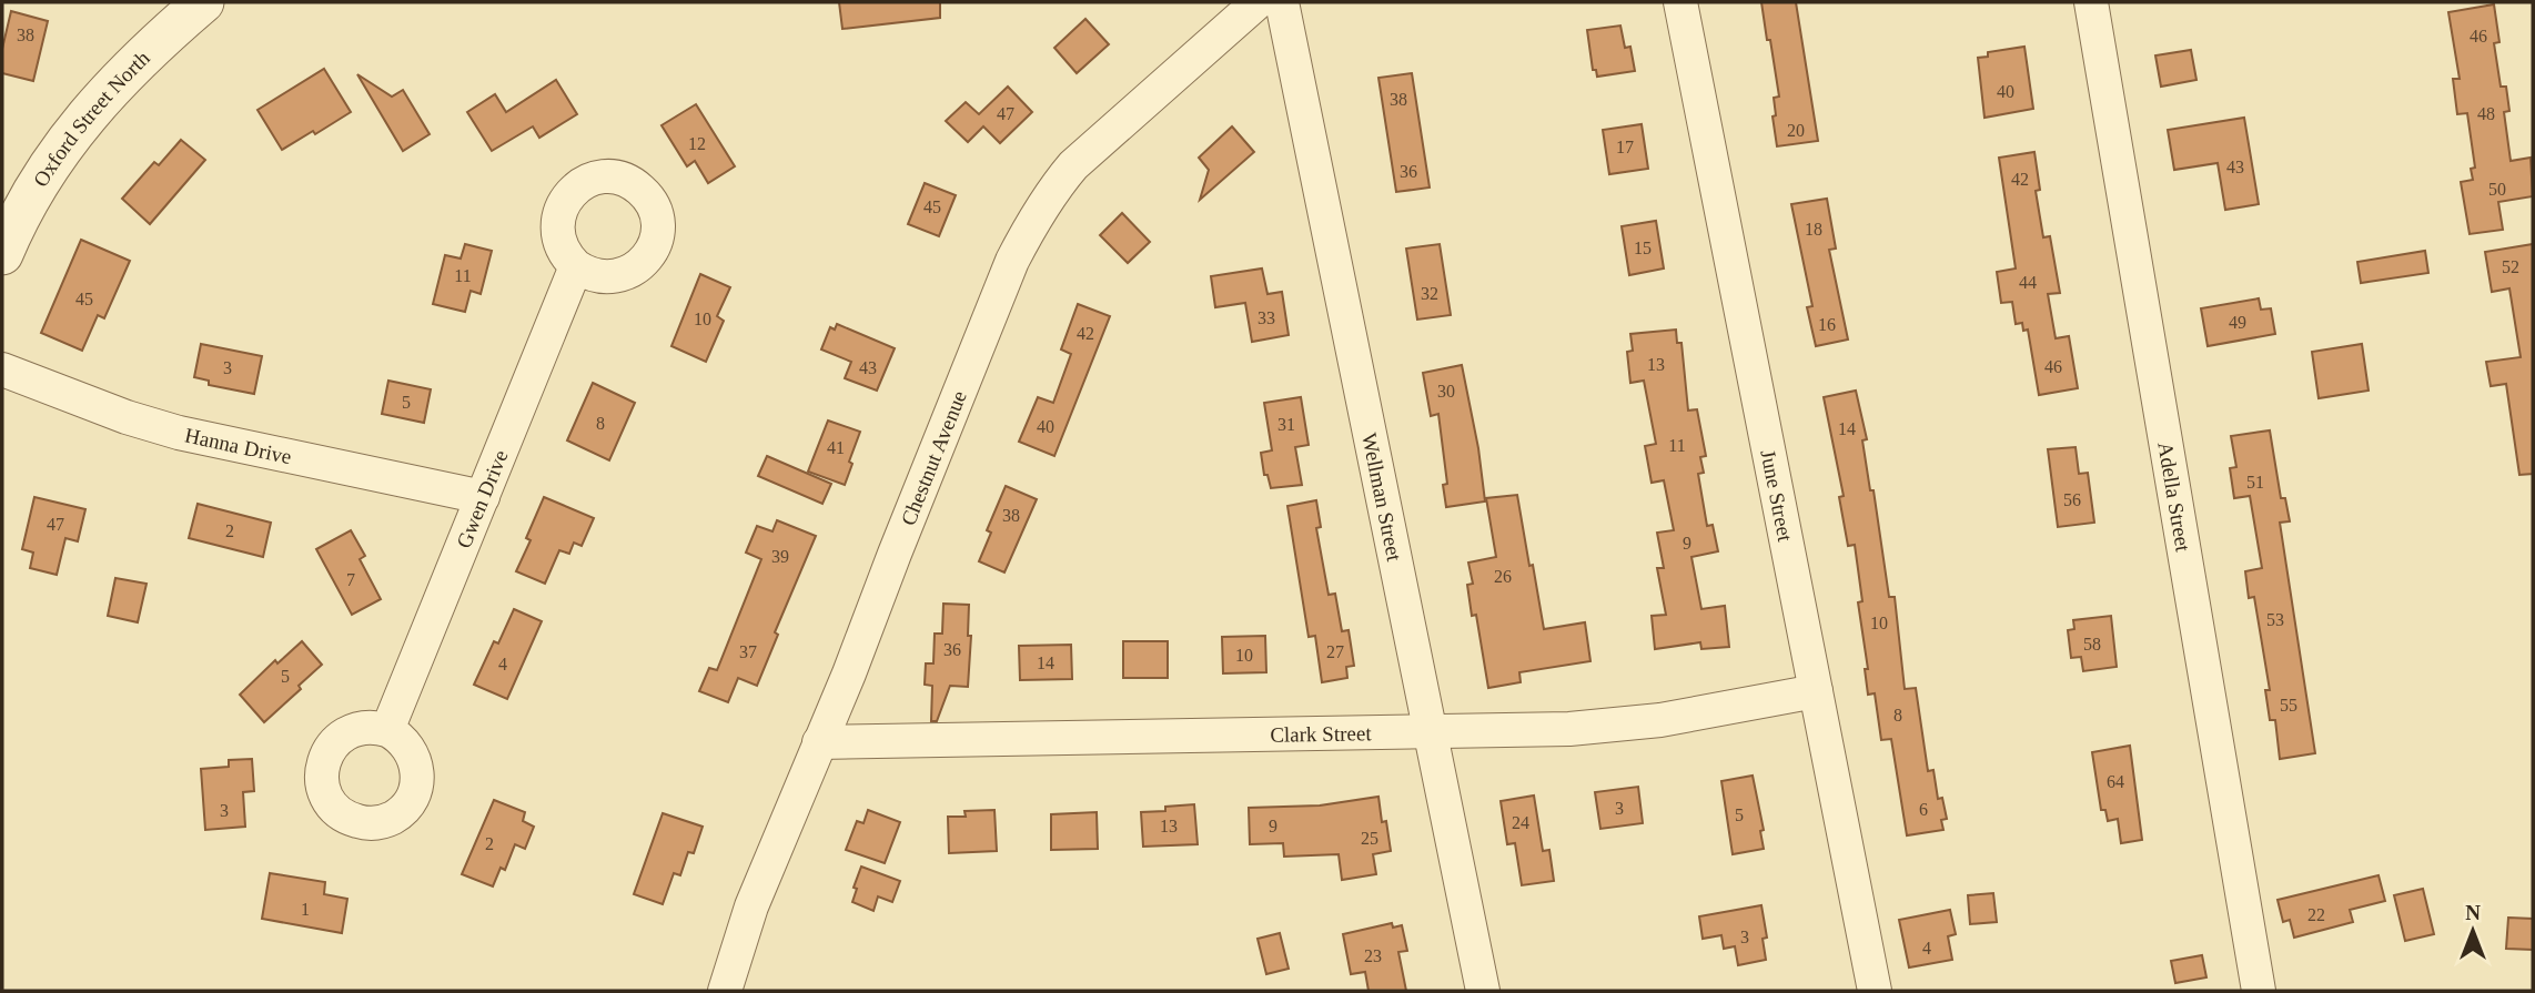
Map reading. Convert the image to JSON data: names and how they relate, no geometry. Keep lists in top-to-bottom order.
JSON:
{
  "streets": {
    "street": [
      "Oxford Street North",
      "Hanna Drive",
      "Chestnut Avenue",
      "June Street",
      "Wellman Street",
      "Adella Street",
      "Gwen Drive",
      "Clark Street"
    ]
  },
  "crossings": [
    ["Hanna Drive", "Gwen Drive"],
    ["Chestnut Avenue", "Clark Street"],
    ["June Street", "Clark Street"],
    ["Wellman Street", "Clark Street"]
  ],
  "house_numbers": [
    "38",
    "46",
    "40",
    "38",
    "47",
    "48",
    "20",
    "12",
    "17",
    "43",
    "36",
    "42",
    "50",
    "45",
    "18",
    "15",
    "52",
    "11",
    "44",
    "32",
    "45",
    "33",
    "10",
    "49",
    "16",
    "42",
    "13",
    "46",
    "3",
    "43",
    "30",
    "5",
    "8",
    "31",
    "40",
    "14",
    "11",
    "41",
    "51",
    "56",
    "38",
    "47",
    "2",
    "9",
    "39",
    "26",
    "7",
    "53",
    "10",
    "58",
    "36",
    "37",
    "27",
    "10",
    "14",
    "4",
    "5",
    "55",
    "8",
    "64",
    "3",
    "6",
    "3",
    "5",
    "24",
    "13",
    "9",
    "25",
    "2",
    "1",
    "22",
    "3",
    "4",
    "23"
  ],
  "north": "top"
}
